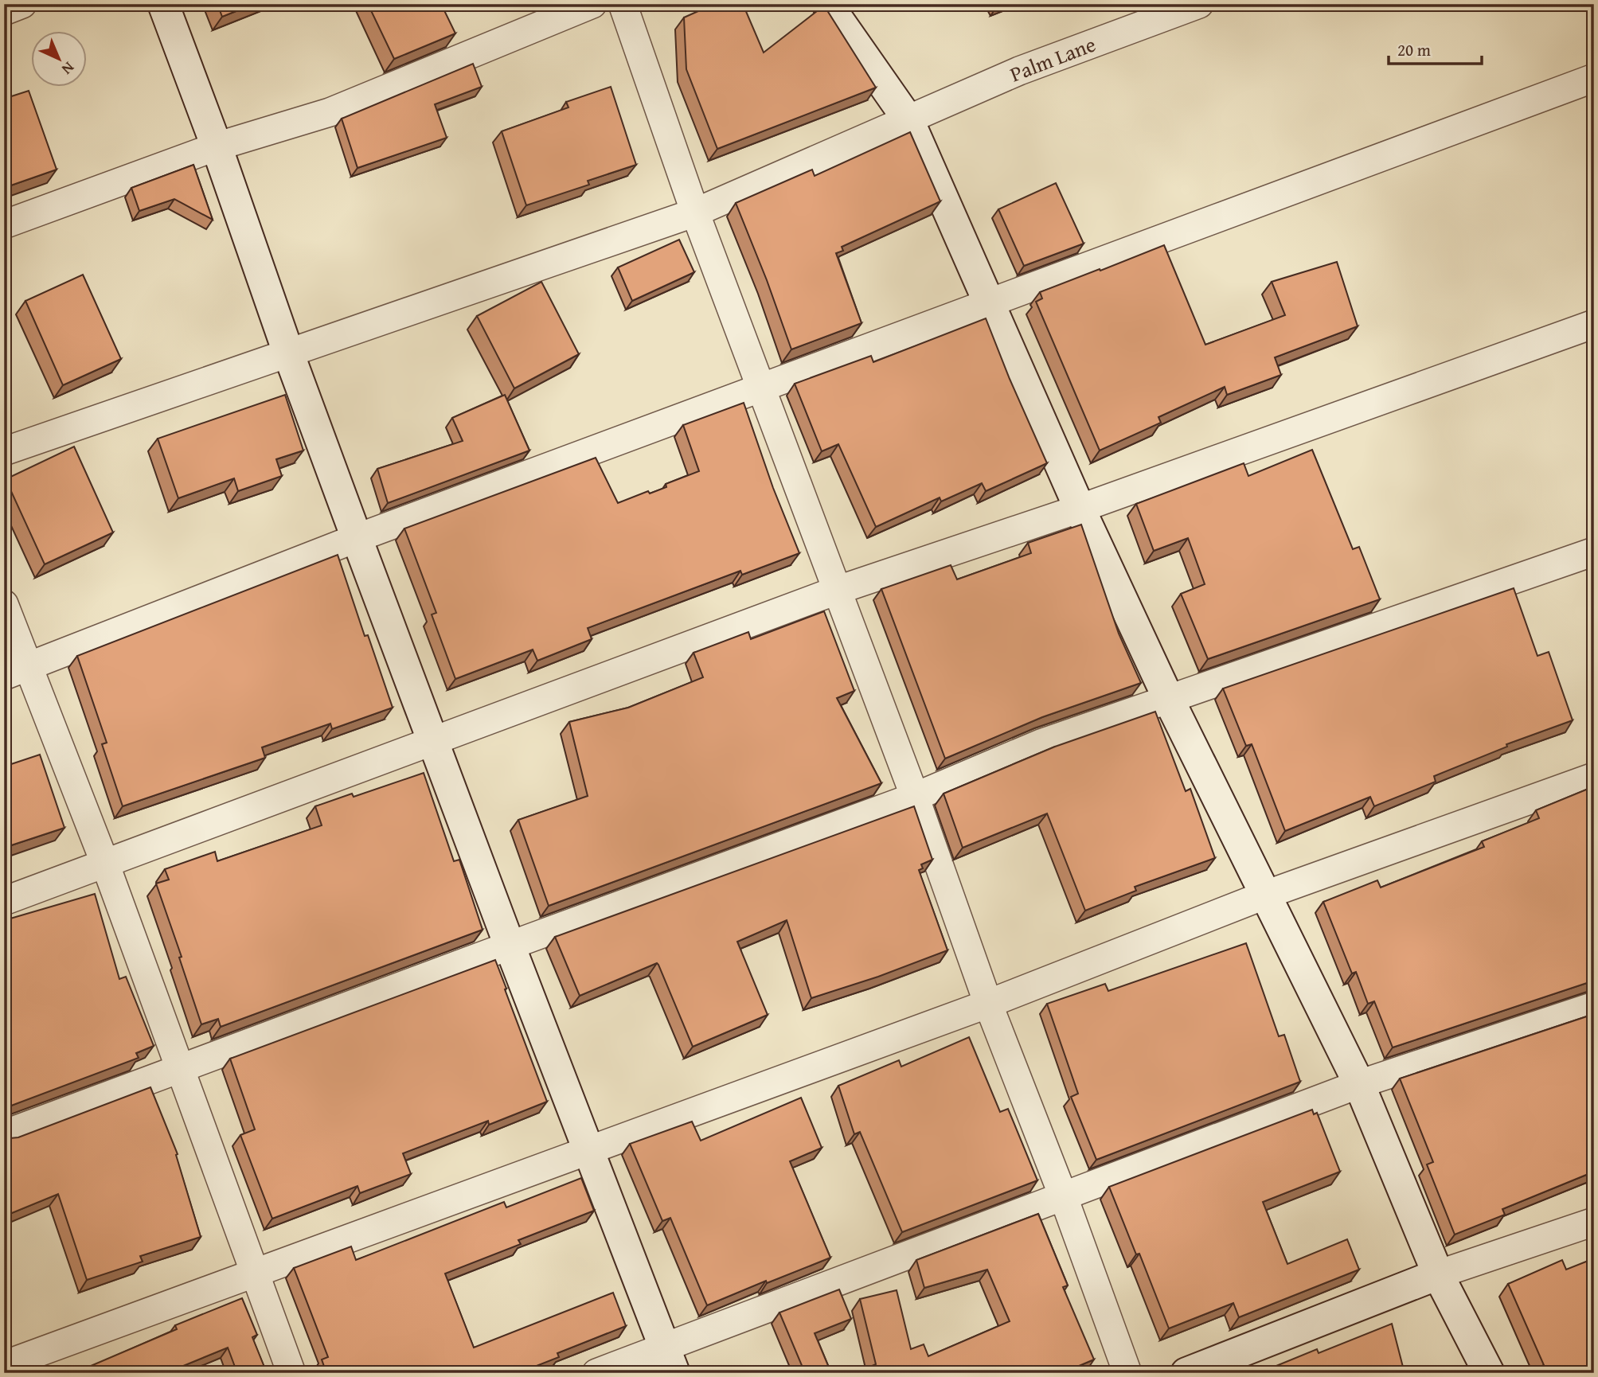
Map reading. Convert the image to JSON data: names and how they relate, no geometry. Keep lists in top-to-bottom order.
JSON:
{
  "streets": {
    "street": ["Palm Lane"]
  },
  "scale_bar": "20 m",
  "north": "bottom right"
}
